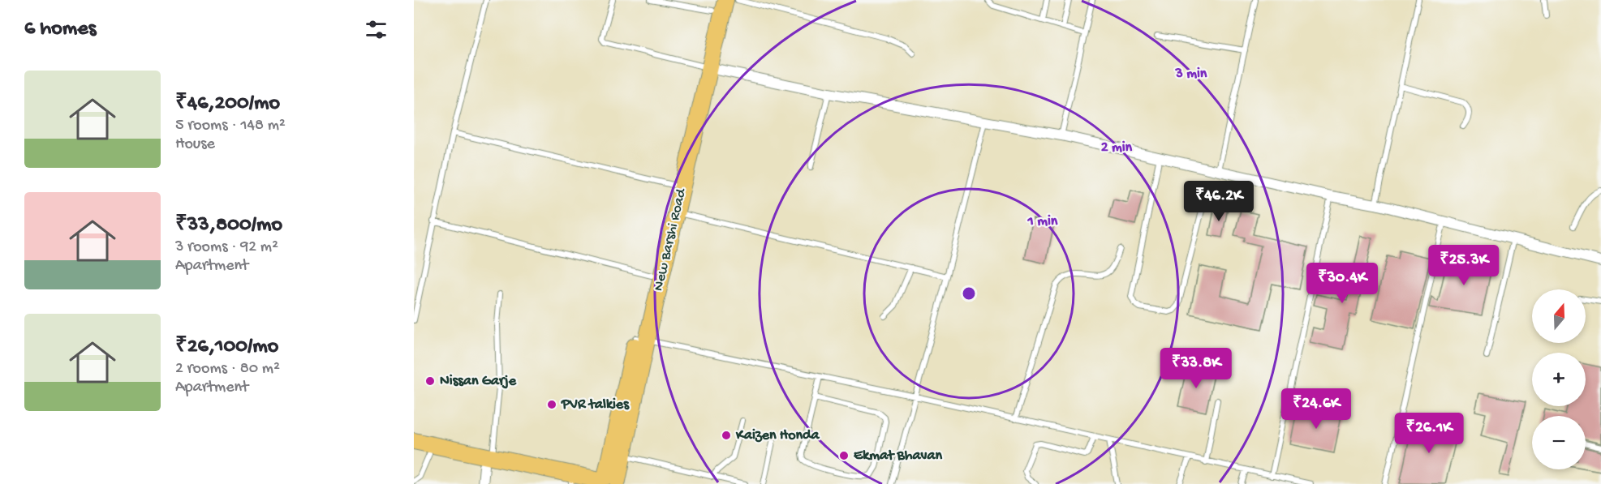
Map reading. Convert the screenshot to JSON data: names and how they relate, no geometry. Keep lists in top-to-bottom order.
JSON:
{
  "streets": {
    "highway": ["New Barshi Road"]
  },
  "places": [
    "Nissan Garje",
    "PVR talkies",
    "Kaizen Honda",
    "Ekmat Bhavan"
  ],
  "north": "top",
  "page": {
    "heading": "6 homes",
    "list": [
      {
        "name": "₹46,200/mo",
        "note": "5 rooms · 148 m² · House"
      },
      {
        "name": "₹33,800/mo",
        "note": "3 rooms · 92 m² · Apartment"
      },
      {
        "name": "₹26,100/mo",
        "note": "2 rooms · 80 m² · Apartment"
      }
    ],
    "price": [
      "₹46.2K",
      "₹25.3K",
      "₹30.4K",
      "₹33.8K",
      "₹24.6K",
      "₹26.1K"
    ],
    "map_buttons": ["+", "−"]
  },
  "rings": ["3 min", "2 min", "1 min"]
}
